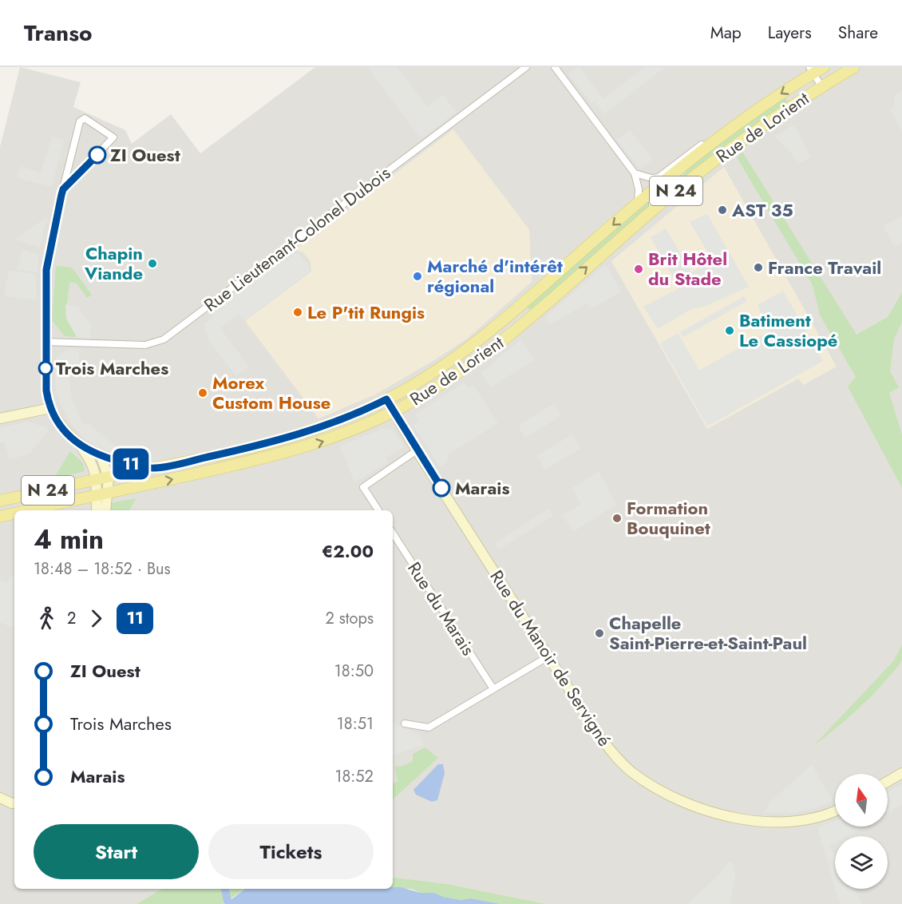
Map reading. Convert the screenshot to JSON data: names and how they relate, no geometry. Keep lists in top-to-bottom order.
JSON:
{
  "streets": {
    "main road": ["Rue de Lorient", "N 24"],
    "street": ["Rue Lieutenant-Colonel Dubois", "Rue du Marais", "Rue du Manoir de Servigné"]
  },
  "crossings": [
    ["Rue de Lorient", "Rue du Manoir de Servigné"]
  ],
  "places": [
    "ZI Ouest",
    "AST 35",
    "Chapin Viande",
    "France Travail",
    "Brit Hôtel du Stade",
    "Marché d'intérêt régional",
    "Le P'tit Rungis",
    "Batiment Le Cassiopé",
    "Trois Marches",
    "Morex Custom House",
    "Marais",
    "Formation Bouquinet",
    "Chapelle Saint-Pierre-et-Saint-Paul"
  ],
  "lines": ["bus line 11"],
  "north": "top",
  "page": {
    "header": "Transo",
    "nav": ["Map", "Layers", "Share"],
    "on_map": "11",
    "heading": ["4 min", "18:48 – 18:52 · Bus", "€2.00"],
    "legs": ["2", "11", "2 stops"],
    "list": [
      {
        "name": "ZI Ouest",
        "value": "18:50"
      },
      {
        "name": "Trois Marches",
        "value": "18:51"
      },
      {
        "name": "Marais",
        "value": "18:52"
      }
    ],
    "buttons": ["Start", "Tickets"]
  }
}
